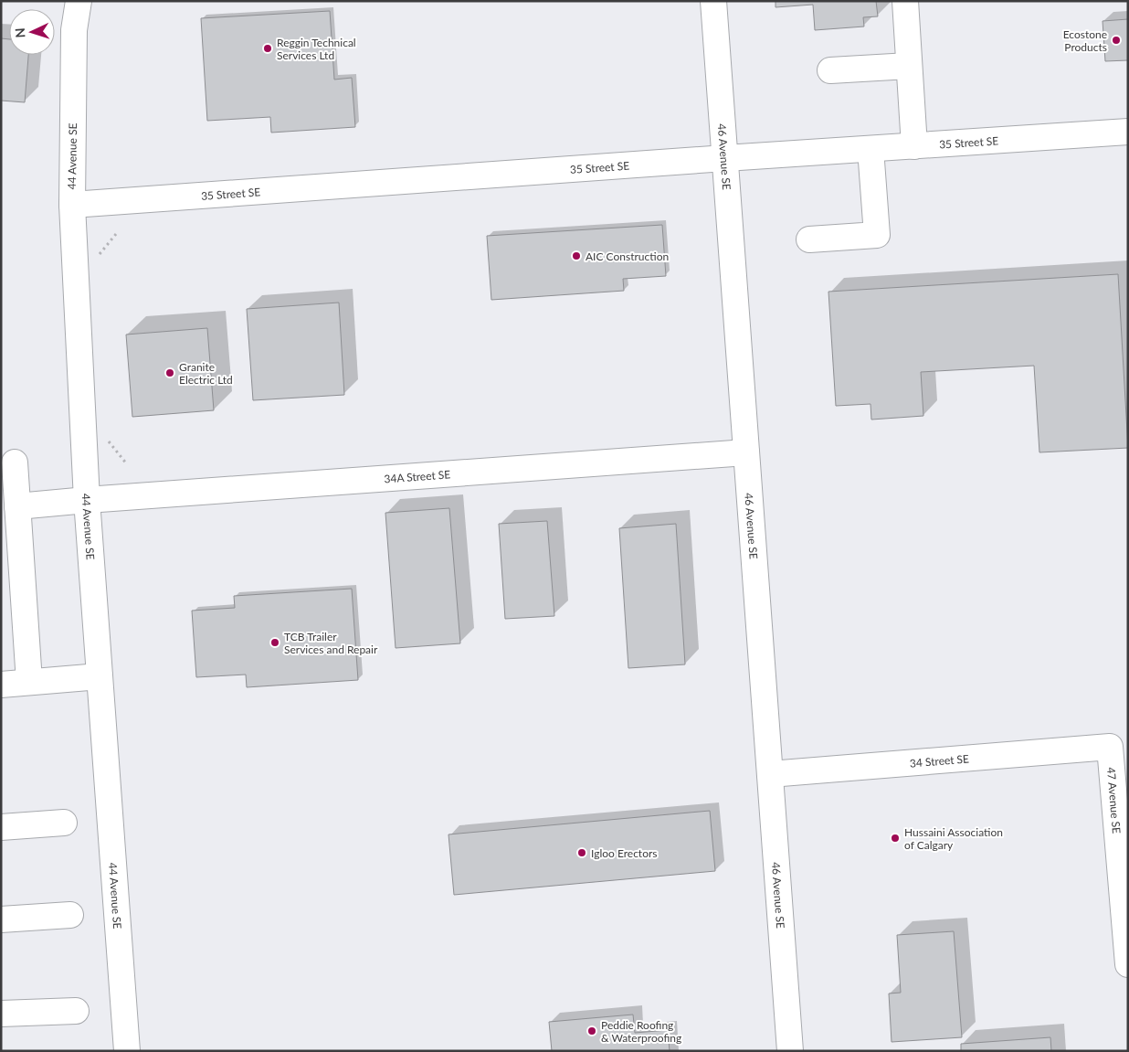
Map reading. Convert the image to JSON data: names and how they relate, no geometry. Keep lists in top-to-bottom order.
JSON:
{
  "streets": {
    "street": [
      "35 Street SE",
      "44 Avenue SE",
      "46 Avenue SE",
      "34A Street SE",
      "34 Street SE",
      "47 Avenue SE"
    ]
  },
  "crossings": [
    ["35 Street SE", "44 Avenue SE"],
    ["35 Street SE", "46 Avenue SE"],
    ["44 Avenue SE", "34A Street SE"],
    ["46 Avenue SE", "34A Street SE"],
    ["46 Avenue SE", "34 Street SE"],
    ["34 Street SE", "47 Avenue SE"]
  ],
  "places": [
    "Ecostone Products",
    "Reggin Technical Services Ltd",
    "AIC Construction",
    "Granite Electric Ltd",
    "TCB Trailer Services and Repair",
    "Hussaini Association of Calgary",
    "Igloo Erectors",
    "Peddie Roofing & Waterproofing"
  ],
  "north": "left"
}
